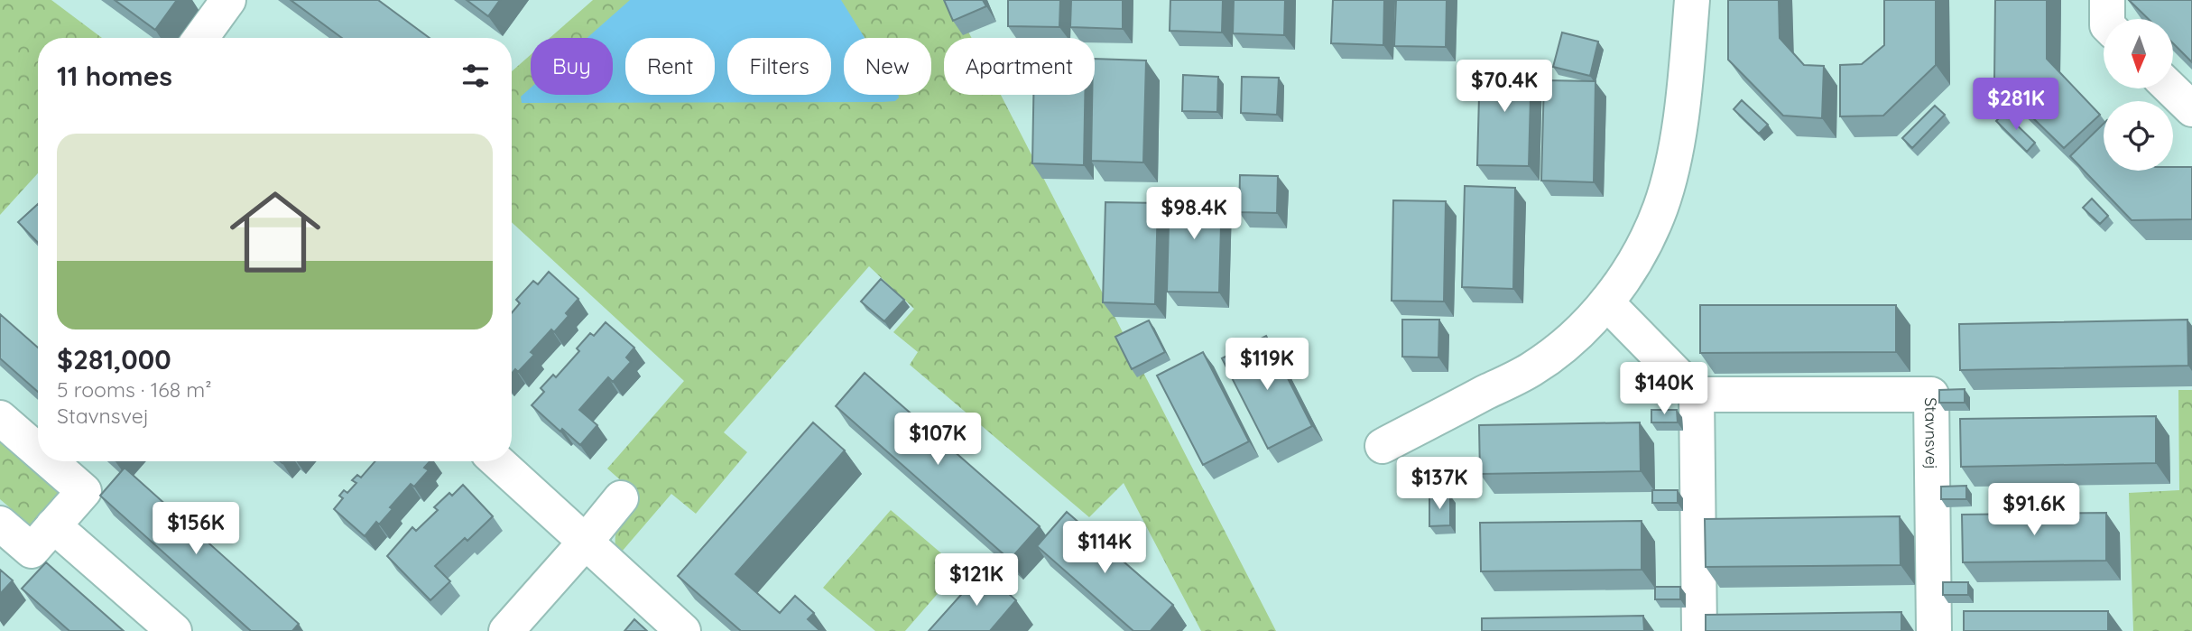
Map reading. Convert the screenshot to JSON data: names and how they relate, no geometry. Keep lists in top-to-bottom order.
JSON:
{
  "streets": {
    "street": ["Stavnsvej"]
  },
  "north": "bottom",
  "page": {
    "chip": [
      "Buy",
      "Rent",
      "Filters",
      "New",
      "Apartment"
    ],
    "heading": "11 homes",
    "price": [
      "$70.4K",
      "$281K",
      "$98.4K",
      "$119K",
      "$140K",
      "$107K",
      "$137K",
      "$91.6K",
      "$156K",
      "$114K",
      "$121K"
    ],
    "list": [
      {
        "name": "$281,000",
        "note": "5 rooms · 168 m² · Stavnsvej"
      }
    ]
  }
}
